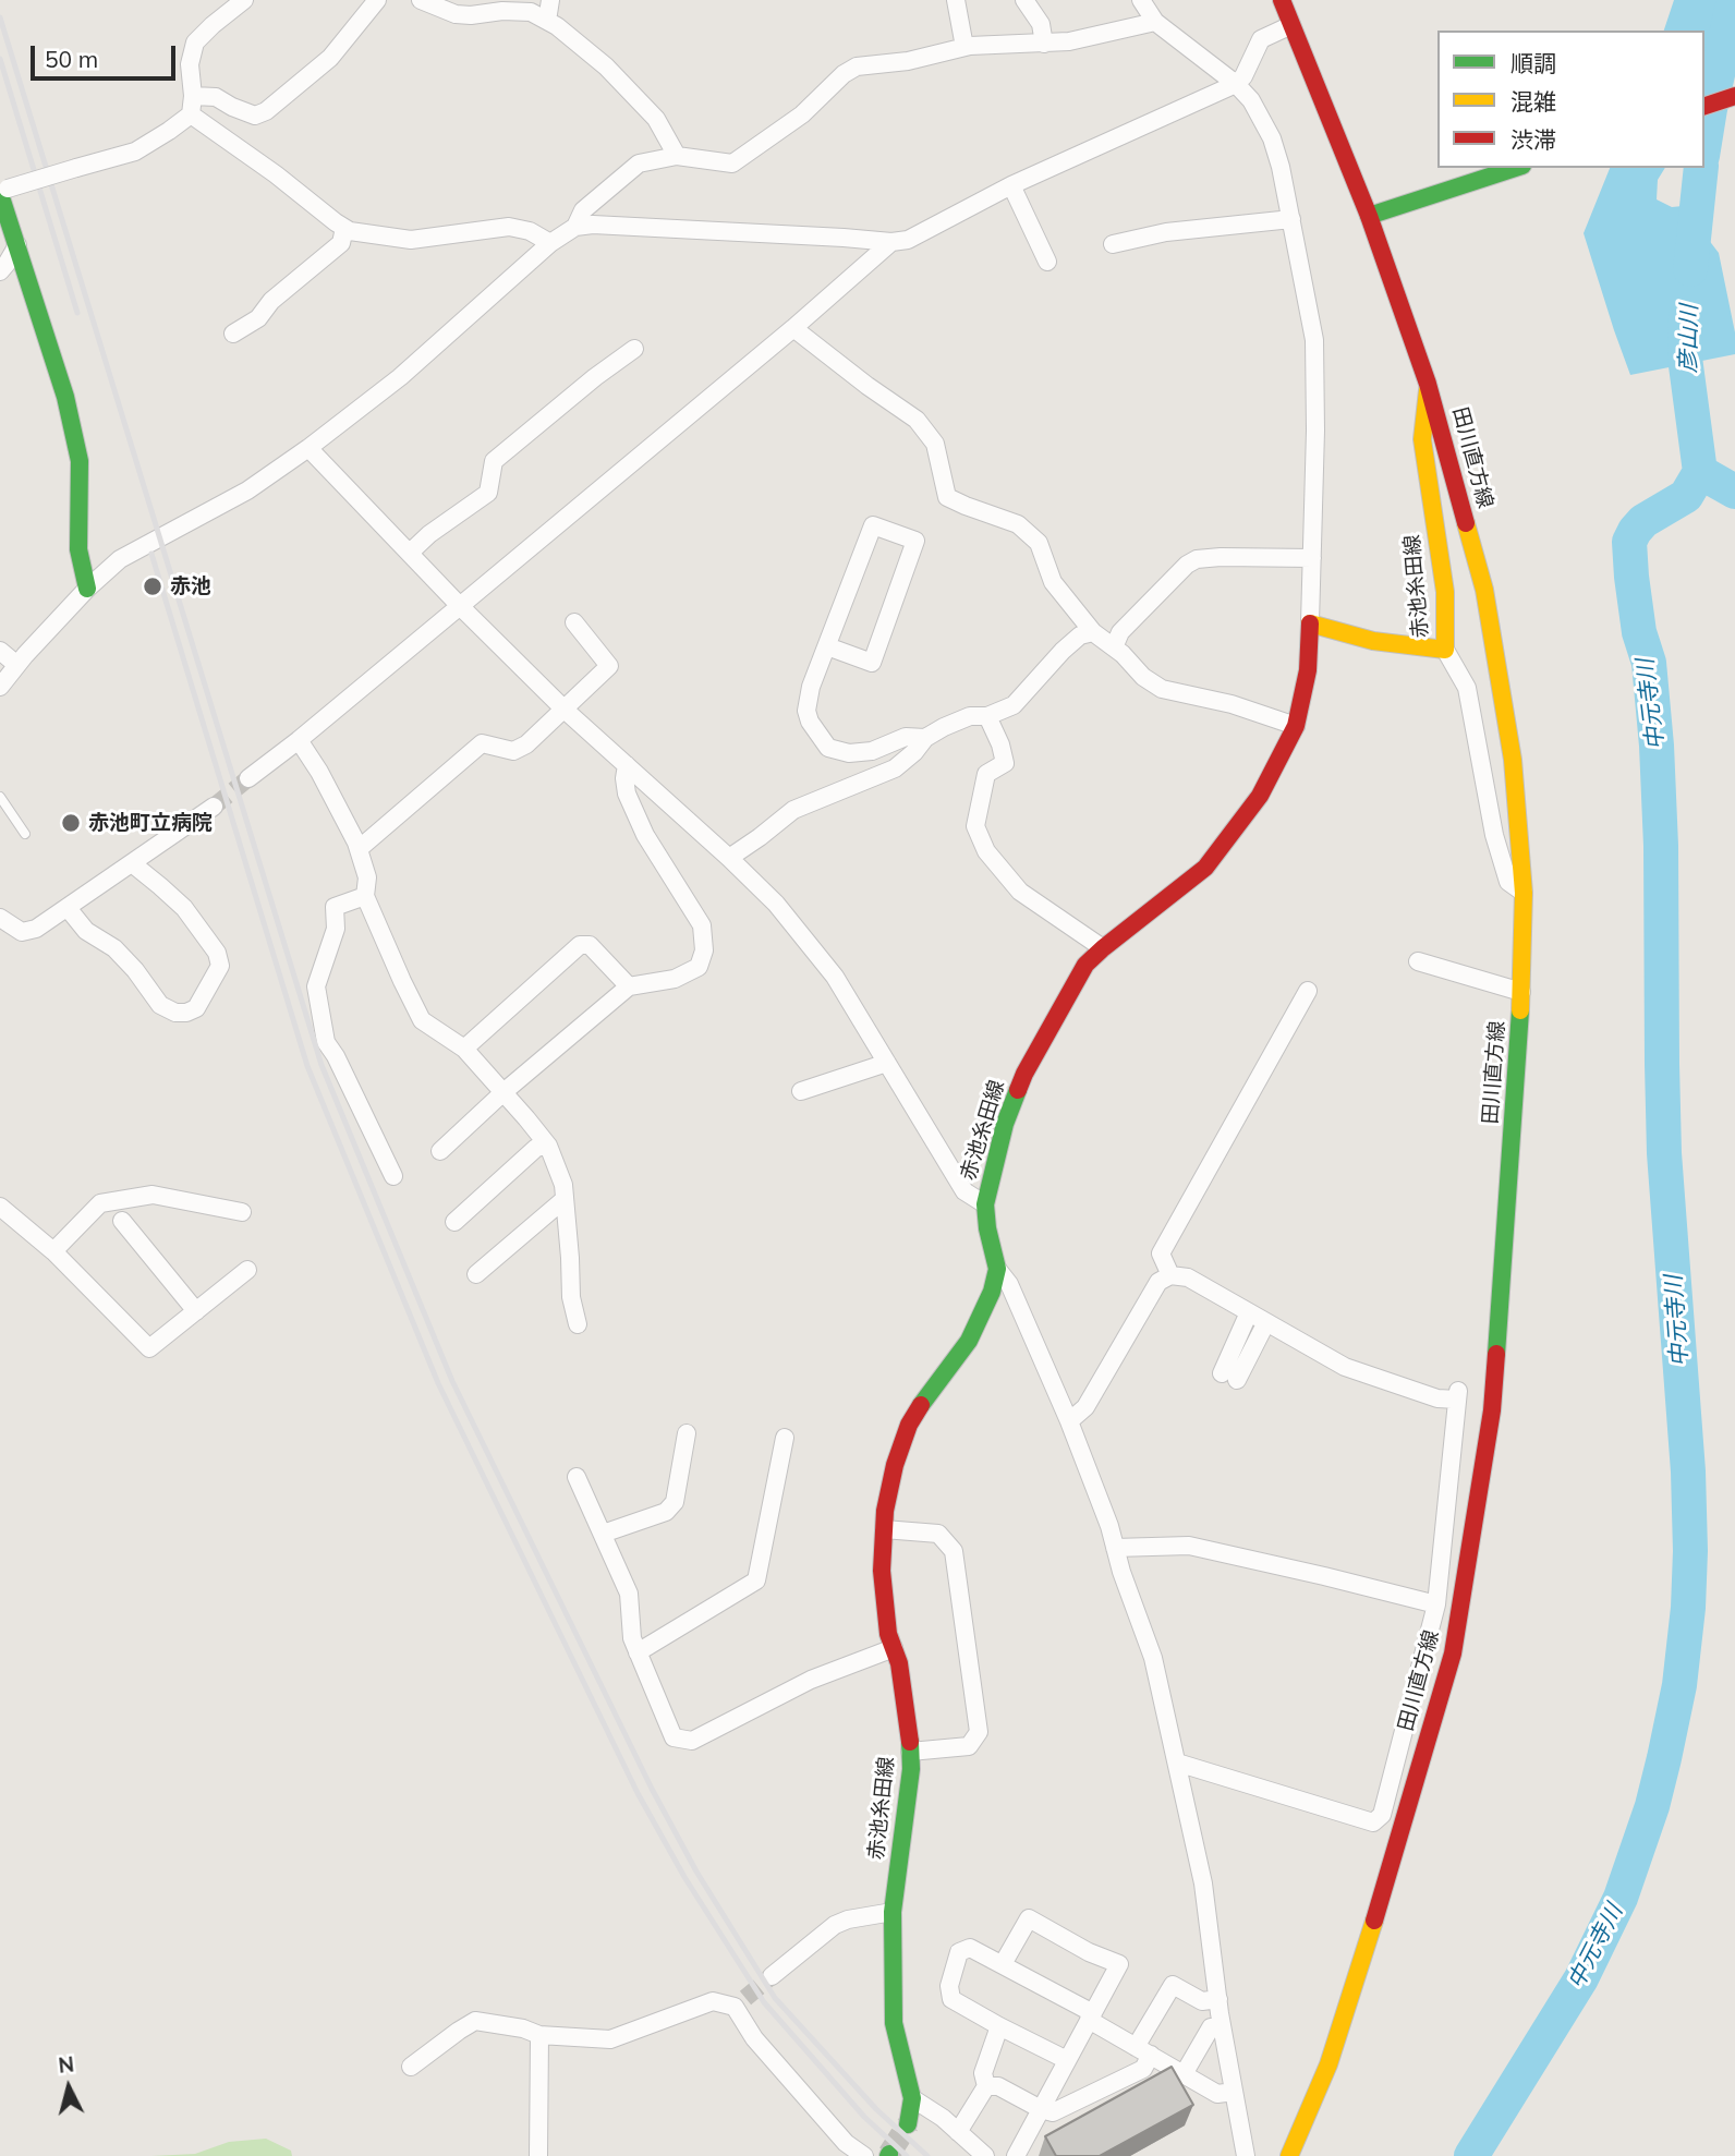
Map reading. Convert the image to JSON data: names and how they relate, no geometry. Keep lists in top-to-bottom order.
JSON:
{
  "streets": {
    "main road": ["田川直方線", "赤池糸田線"]
  },
  "crossings": [
    ["田川直方線", "赤池糸田線"]
  ],
  "water": ["彦山川", "中元寺川"],
  "places": ["赤池", "赤池町立病院"],
  "legend": ["順調", "混雑", "渋滞"],
  "scale_bar": "50 m",
  "north": "top"
}
